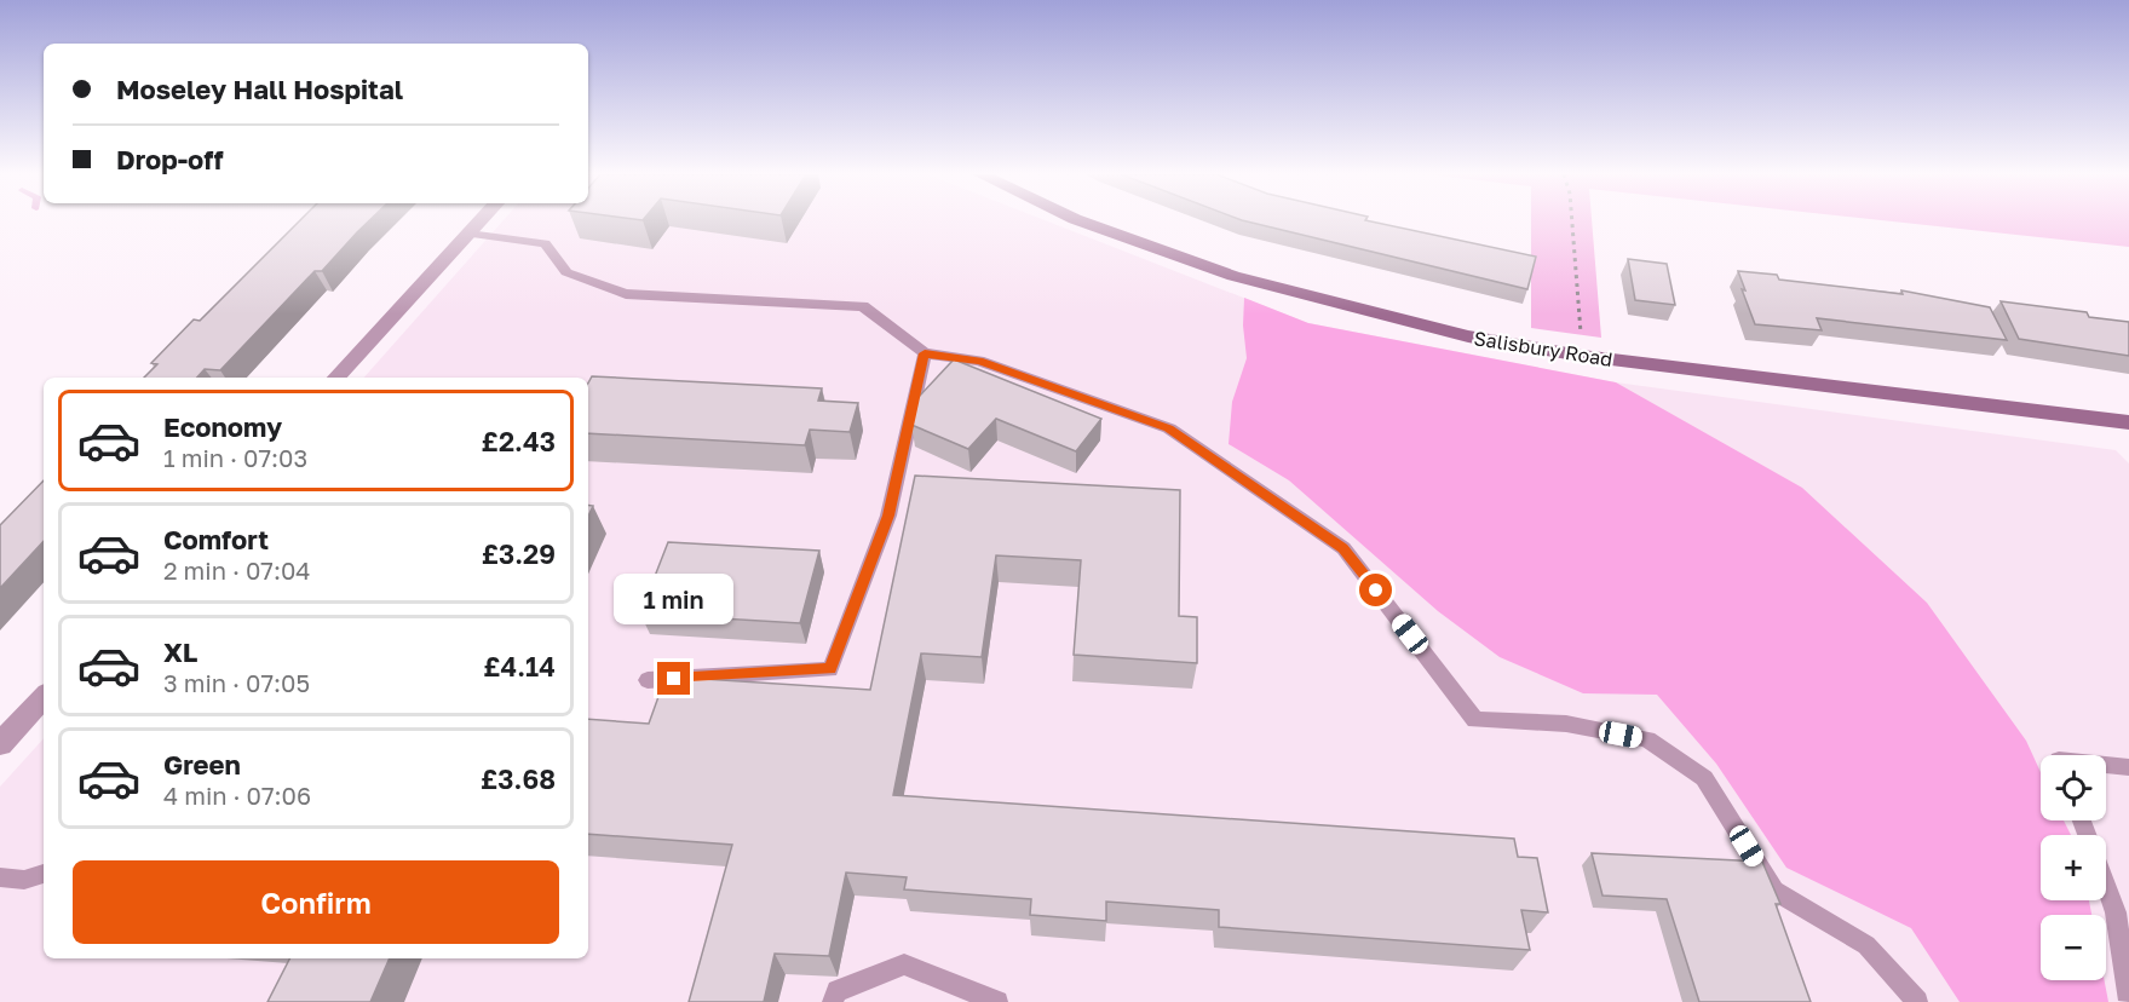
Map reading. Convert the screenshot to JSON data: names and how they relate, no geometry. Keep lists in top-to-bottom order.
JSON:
{
  "streets": {
    "main road": ["Salisbury Road"]
  },
  "page": {
    "banner": ["Moseley Hall Hospital", "Drop-off"],
    "list": [
      {
        "name": "Economy",
        "note": "1 min · 07:03",
        "value": "£2.43"
      },
      {
        "name": "Comfort",
        "note": "2 min · 07:04",
        "value": "£3.29"
      },
      {
        "name": "XL",
        "note": "3 min · 07:05",
        "value": "£4.14"
      },
      {
        "name": "Green",
        "note": "4 min · 07:06",
        "value": "£3.68"
      }
    ],
    "bubble": "1 min",
    "map_buttons": ["+", "−"],
    "buttons": "Confirm"
  }
}
